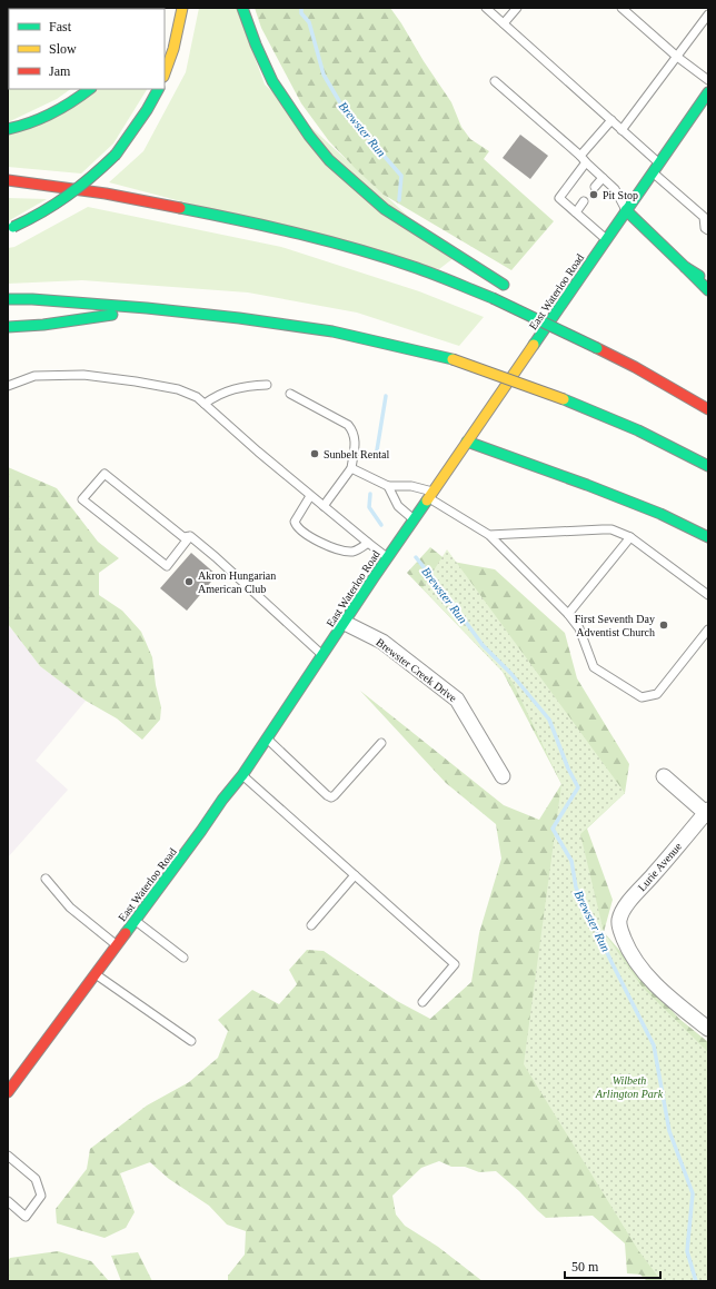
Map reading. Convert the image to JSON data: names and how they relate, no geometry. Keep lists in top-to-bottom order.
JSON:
{
  "streets": {
    "main road": ["East Waterloo Road"],
    "street": ["Brewster Creek Drive", "Lurie Avenue"]
  },
  "crossings": [
    ["East Waterloo Road", "Brewster Creek Drive"]
  ],
  "water": ["Brewster Run"],
  "parks": ["Wilbeth Arlington Park"],
  "places": [
    "Pit Stop",
    "Sunbelt Rental",
    "Akron Hungarian American Club",
    "First Seventh Day Adventist Church"
  ],
  "legend": ["Fast", "Slow", "Jam"],
  "scale_bar": "50 m"
}
